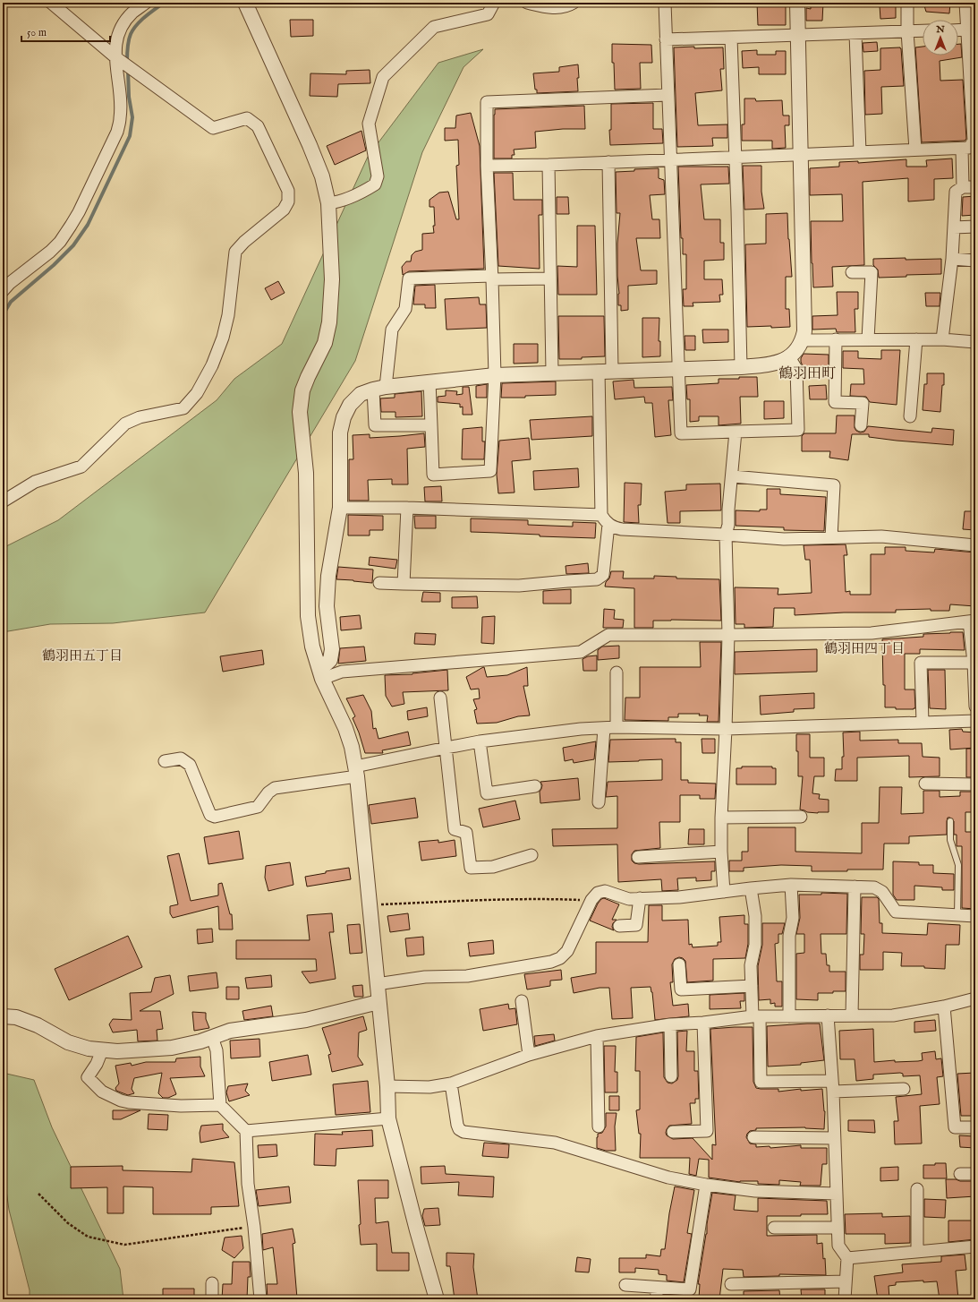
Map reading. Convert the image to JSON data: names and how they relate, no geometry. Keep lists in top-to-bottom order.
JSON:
{
  "districts": ["鶴羽田町", "鶴羽田四丁目", "鶴羽田五丁目"],
  "scale_bar": "50 m",
  "north": "top"
}
